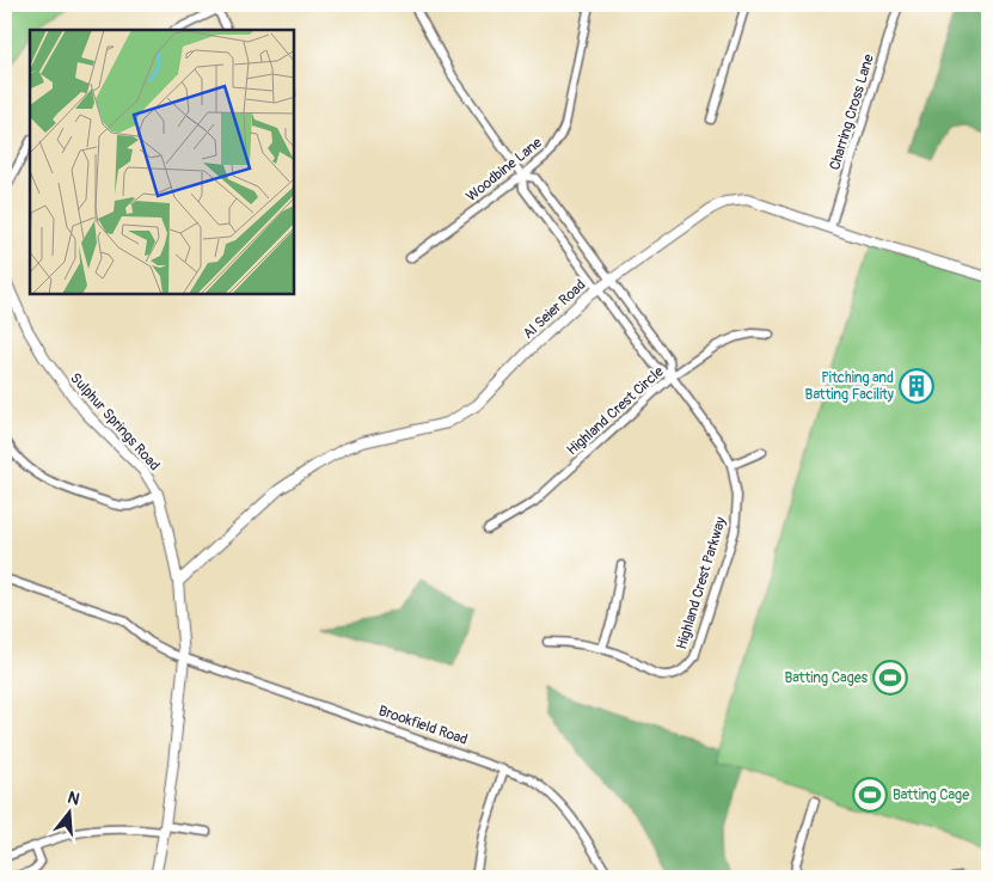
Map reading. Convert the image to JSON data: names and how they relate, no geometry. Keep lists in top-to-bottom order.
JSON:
{
  "streets": {
    "street": [
      "Charring Cross Lane",
      "Woodbine Lane",
      "Al Seier Road",
      "Highland Crest Circle",
      "Sulphur Springs Road",
      "Highland Crest Parkway",
      "Brookfield Road"
    ]
  },
  "crossings": [
    ["Charring Cross Lane", "Al Seier Road"],
    ["Woodbine Lane", "Highland Crest Parkway"],
    ["Al Seier Road", "Sulphur Springs Road"],
    ["Al Seier Road", "Highland Crest Parkway"],
    ["Highland Crest Circle", "Highland Crest Parkway"],
    ["Sulphur Springs Road", "Brookfield Road"]
  ],
  "places": {
    "building": ["Pitching and Batting Facility"],
    "sports": ["Batting Cages", "Batting Cage"]
  },
  "north": "top"
}
